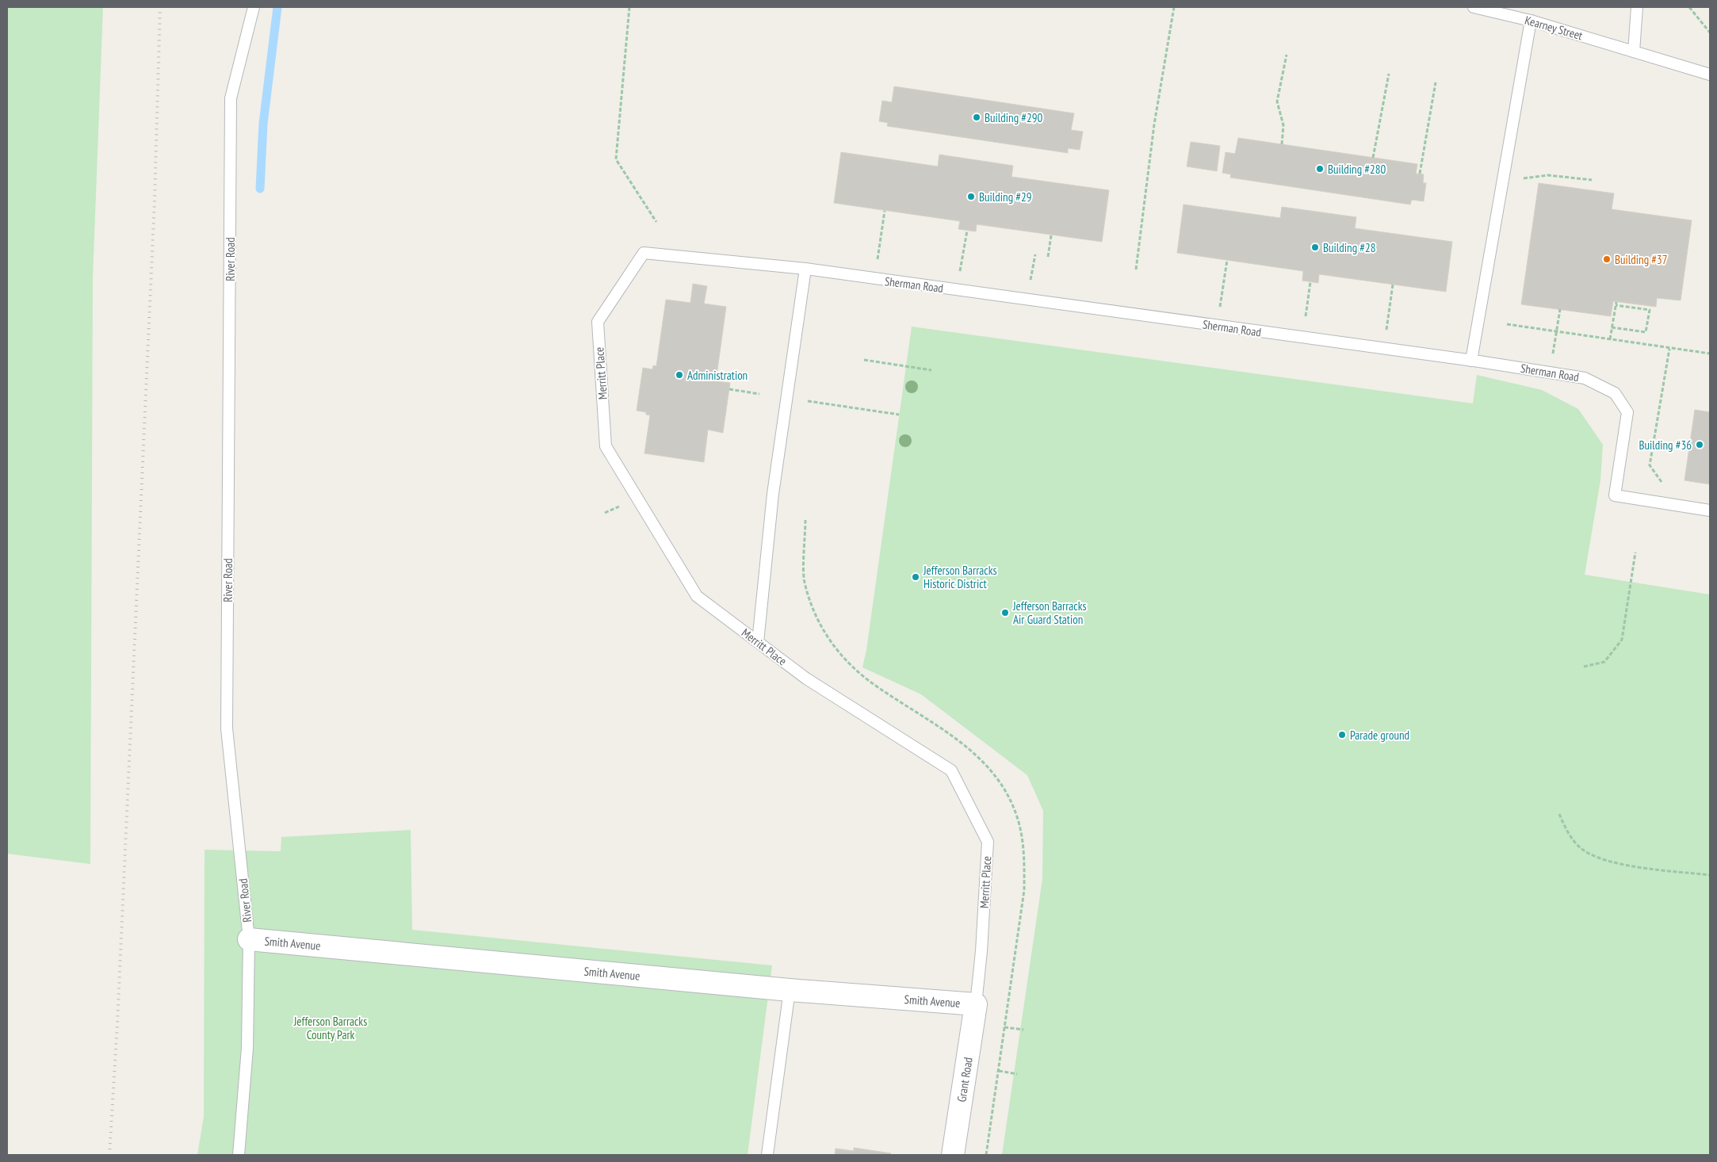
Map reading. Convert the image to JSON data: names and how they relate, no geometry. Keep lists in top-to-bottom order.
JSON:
{
  "streets": {
    "street": ["Smith Avenue", "Grant Road"],
    "lane": [
      "Kearney Street",
      "River Road",
      "Sherman Road",
      "Merritt Place"
    ]
  },
  "crossings": [
    ["River Road", "Smith Avenue"],
    ["Sherman Road", "Merritt Place"],
    ["Merritt Place", "Smith Avenue"],
    ["Merritt Place", "Grant Road"],
    ["Smith Avenue", "Grant Road"]
  ],
  "parks": ["Jefferson Barracks County Park"],
  "places": [
    "Building #290",
    "Building #280",
    "Building #29",
    "Building #28",
    "Building #37",
    "Administration",
    "Building #36",
    "Jefferson Barracks Historic District",
    "Jefferson Barracks Air Guard Station",
    "Parade ground"
  ]
}
